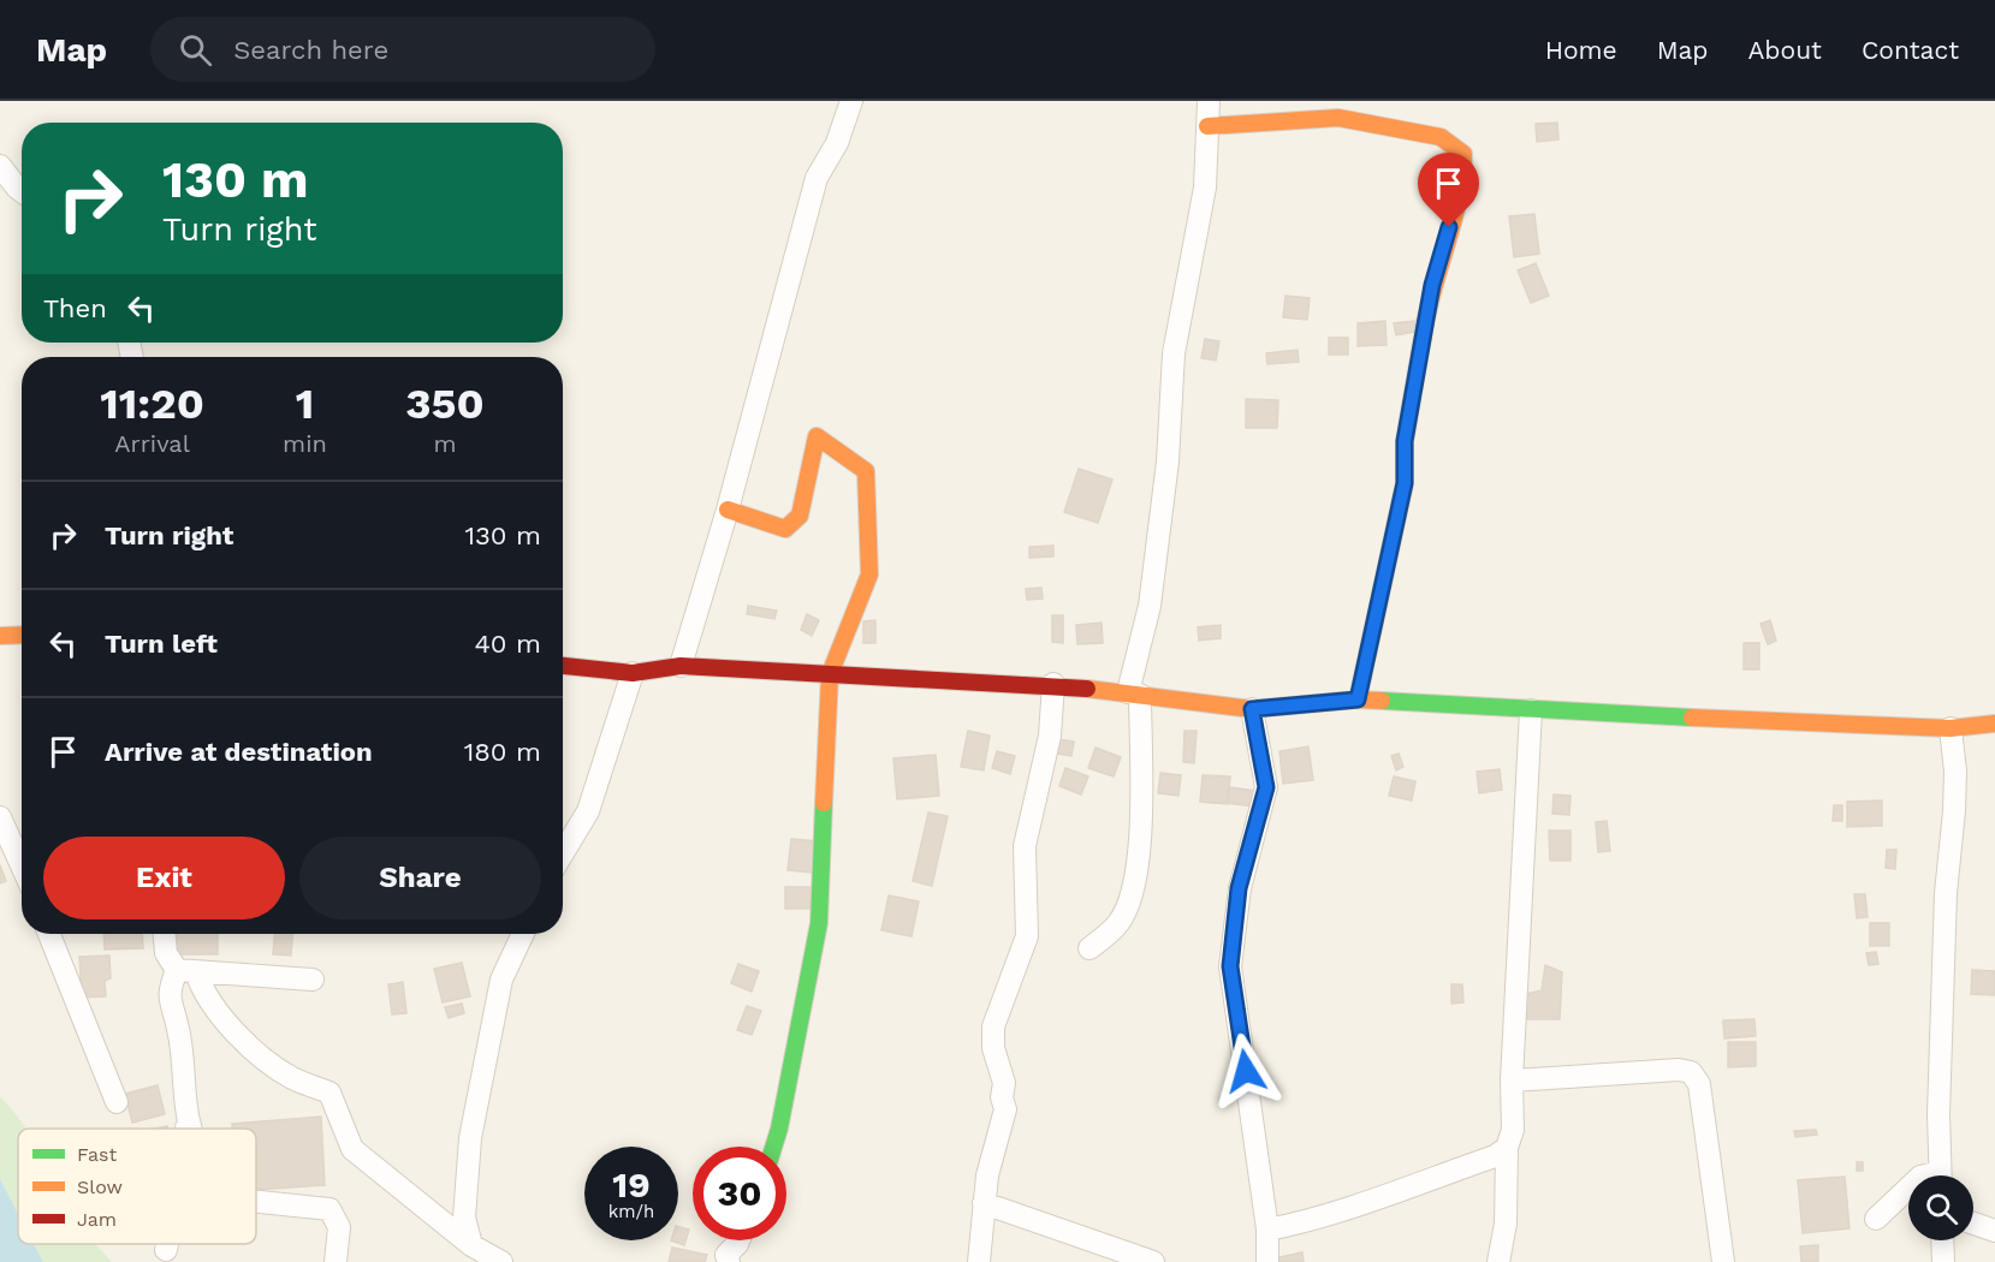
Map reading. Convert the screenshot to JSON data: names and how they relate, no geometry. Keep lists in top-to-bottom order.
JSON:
{
  "legend": ["Fast", "Slow", "Jam"],
  "page": {
    "header": "Map",
    "search": "Search here",
    "nav": [
      "Home",
      "Map",
      "About",
      "Contact"
    ],
    "turn": ["130 m", "Turn right"],
    "then": "Then",
    "eta": [
      "11:20",
      "Arrival",
      "1",
      "min",
      "350",
      "m"
    ],
    "list": [
      {
        "name": "Turn right",
        "value": "130 m"
      },
      {
        "name": "Turn left",
        "value": "40 m"
      },
      {
        "name": "Arrive at destination",
        "value": "180 m"
      }
    ],
    "buttons": ["Exit", "Share"],
    "speed": "19 km/h",
    "limit": "30"
  }
}
